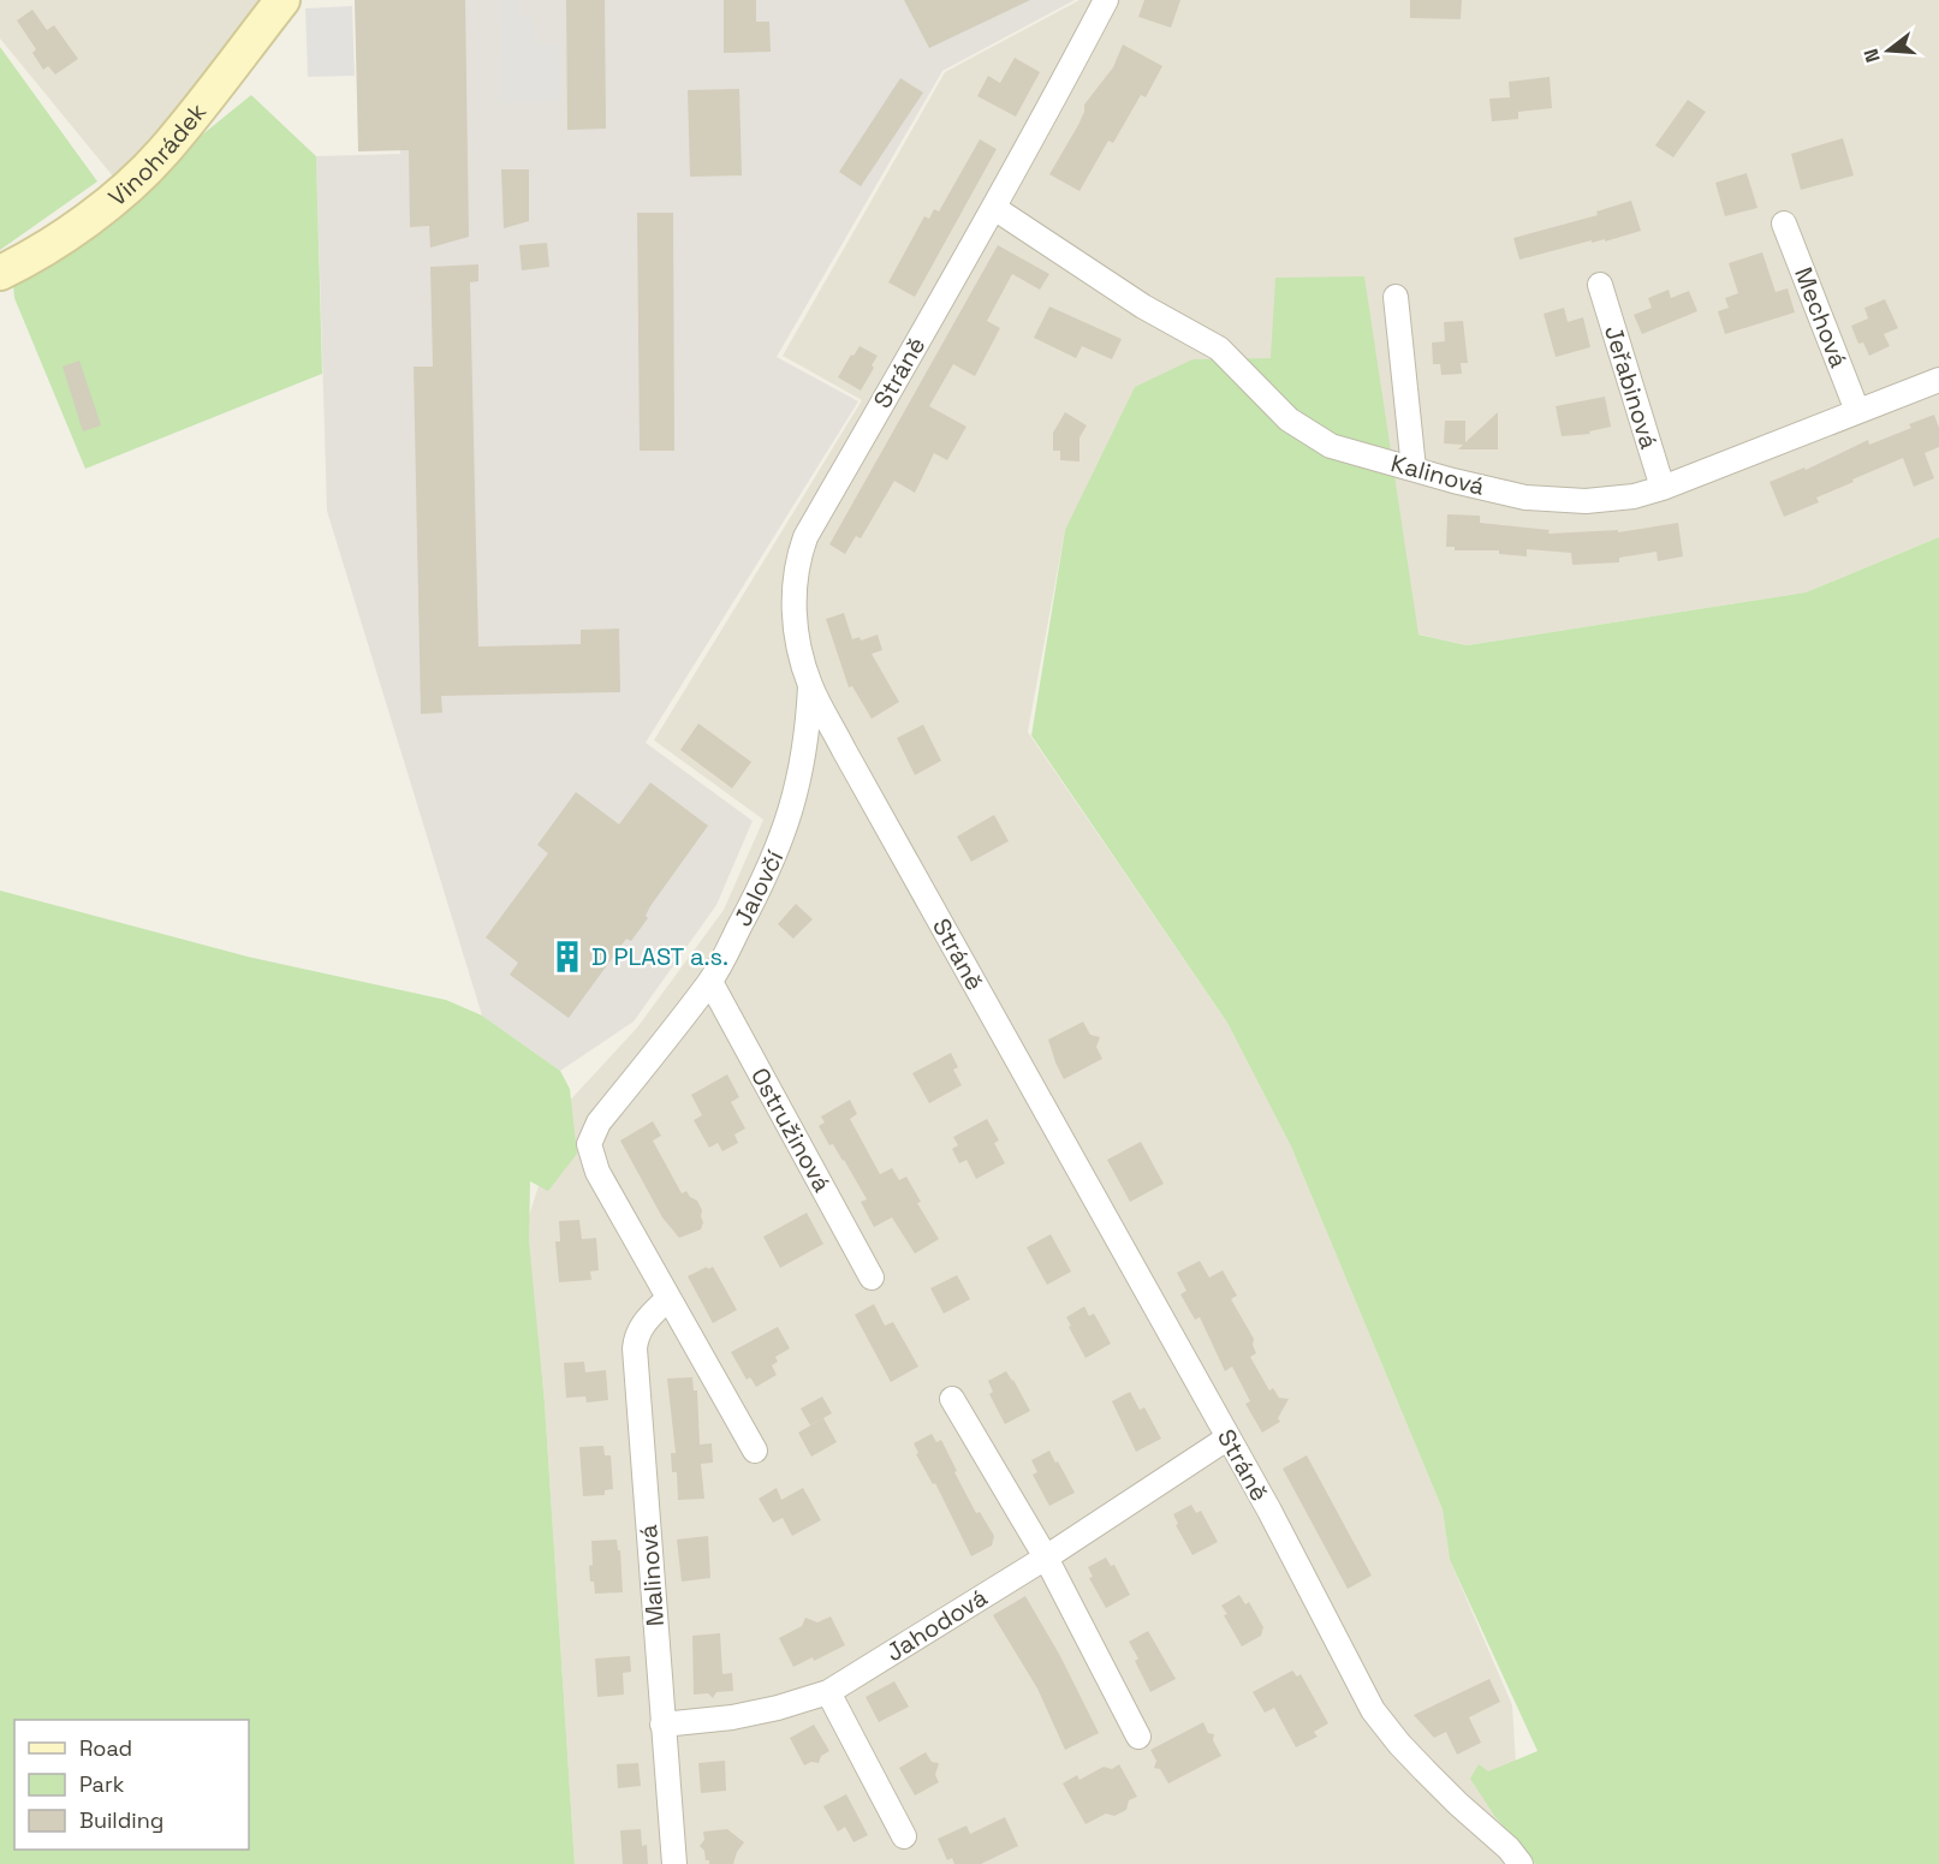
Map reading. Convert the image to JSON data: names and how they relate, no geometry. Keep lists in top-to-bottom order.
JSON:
{
  "streets": {
    "street": [
      "Vinohrádek",
      "Mechová",
      "Stráně",
      "Jeřabinová",
      "Kalinová",
      "Jalovčí",
      "Ostružinová",
      "Malinová",
      "Jahodová"
    ]
  },
  "crossings": [
    ["Mechová", "Kalinová"],
    ["Stráně", "Kalinová"],
    ["Stráně", "Jalovčí"],
    ["Stráně", "Jahodová"],
    ["Jeřabinová", "Kalinová"],
    ["Jalovčí", "Ostružinová"],
    ["Jalovčí", "Malinová"],
    ["Malinová", "Jahodová"]
  ],
  "places": {
    "building": ["D PLAST a.s."]
  },
  "legend": ["Road", "Park", "Building"],
  "north": "left"
}
